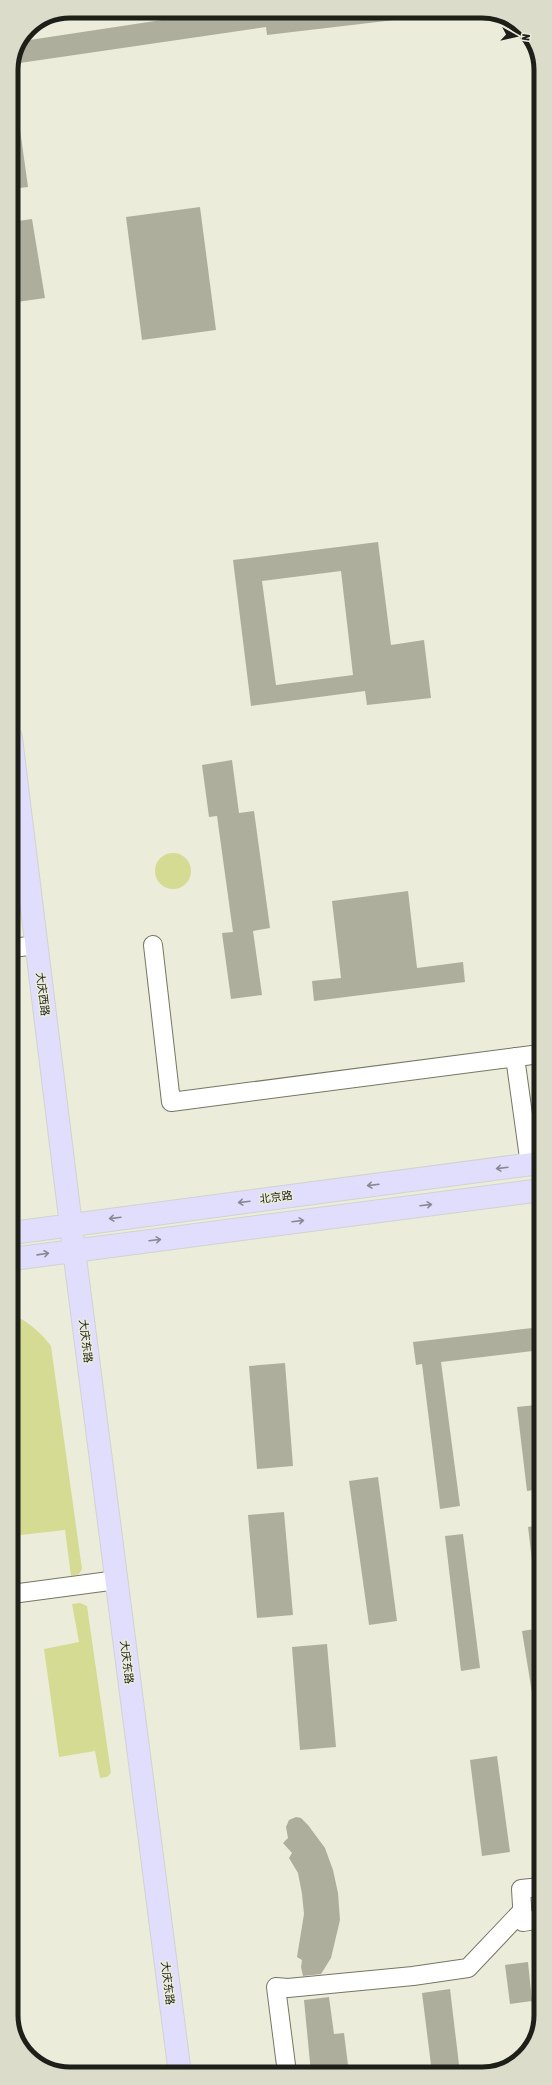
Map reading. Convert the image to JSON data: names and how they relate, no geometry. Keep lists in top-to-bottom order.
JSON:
{
  "streets": {
    "main road": ["大庆西路", "北京路", "大庆东路"]
  },
  "crossings": [
    ["大庆西路", "北京路"],
    ["大庆西路", "大庆东路"]
  ],
  "north": "right"
}
